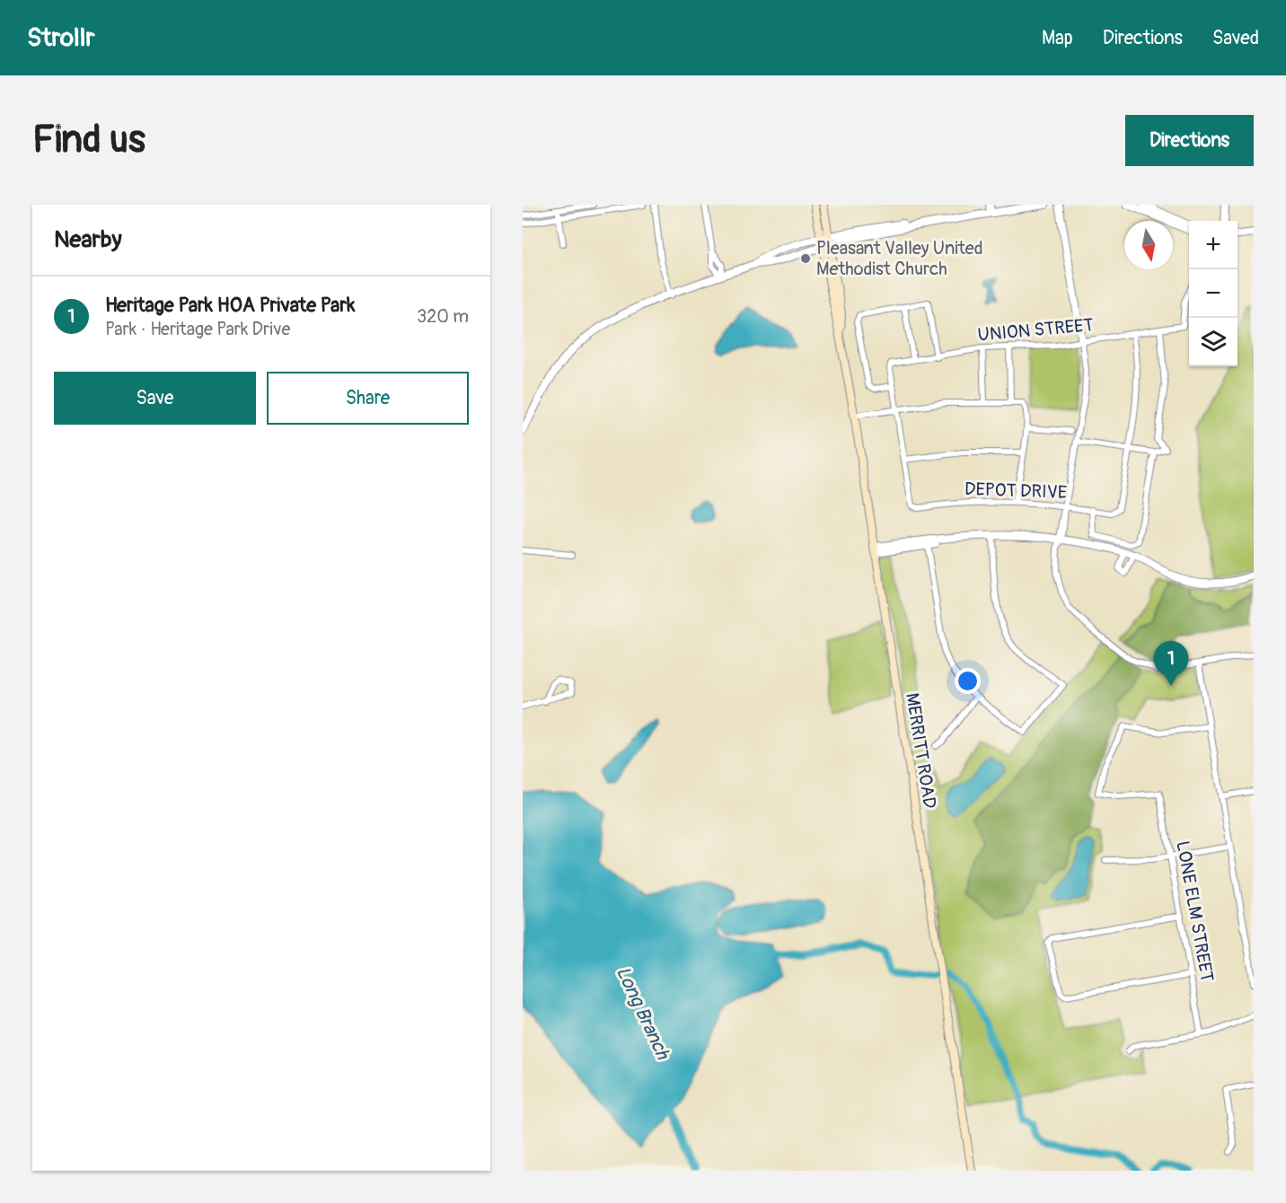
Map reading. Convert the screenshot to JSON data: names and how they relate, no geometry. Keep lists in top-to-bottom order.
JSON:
{
  "streets": {
    "main road": ["MERRITT ROAD"],
    "street": ["UNION STREET", "DEPOT DRIVE", "LONE ELM STREET"]
  },
  "water": ["Long Branch"],
  "places": ["Pleasant Valley United Methodist Church"],
  "north": "bottom",
  "page": {
    "header": "Strollr",
    "nav": ["Map", "Directions", "Saved"],
    "buttons": [
      "Directions",
      ["Save", "Share"]
    ],
    "title": "Find us",
    "heading": "Nearby",
    "map_buttons": ["+", "−"],
    "list": [
      {
        "mark": "1",
        "name": "Heritage Park HOA Private Park",
        "note": "Park · Heritage Park Drive",
        "value": "320 m"
      }
    ],
    "pins": "1"
  }
}
